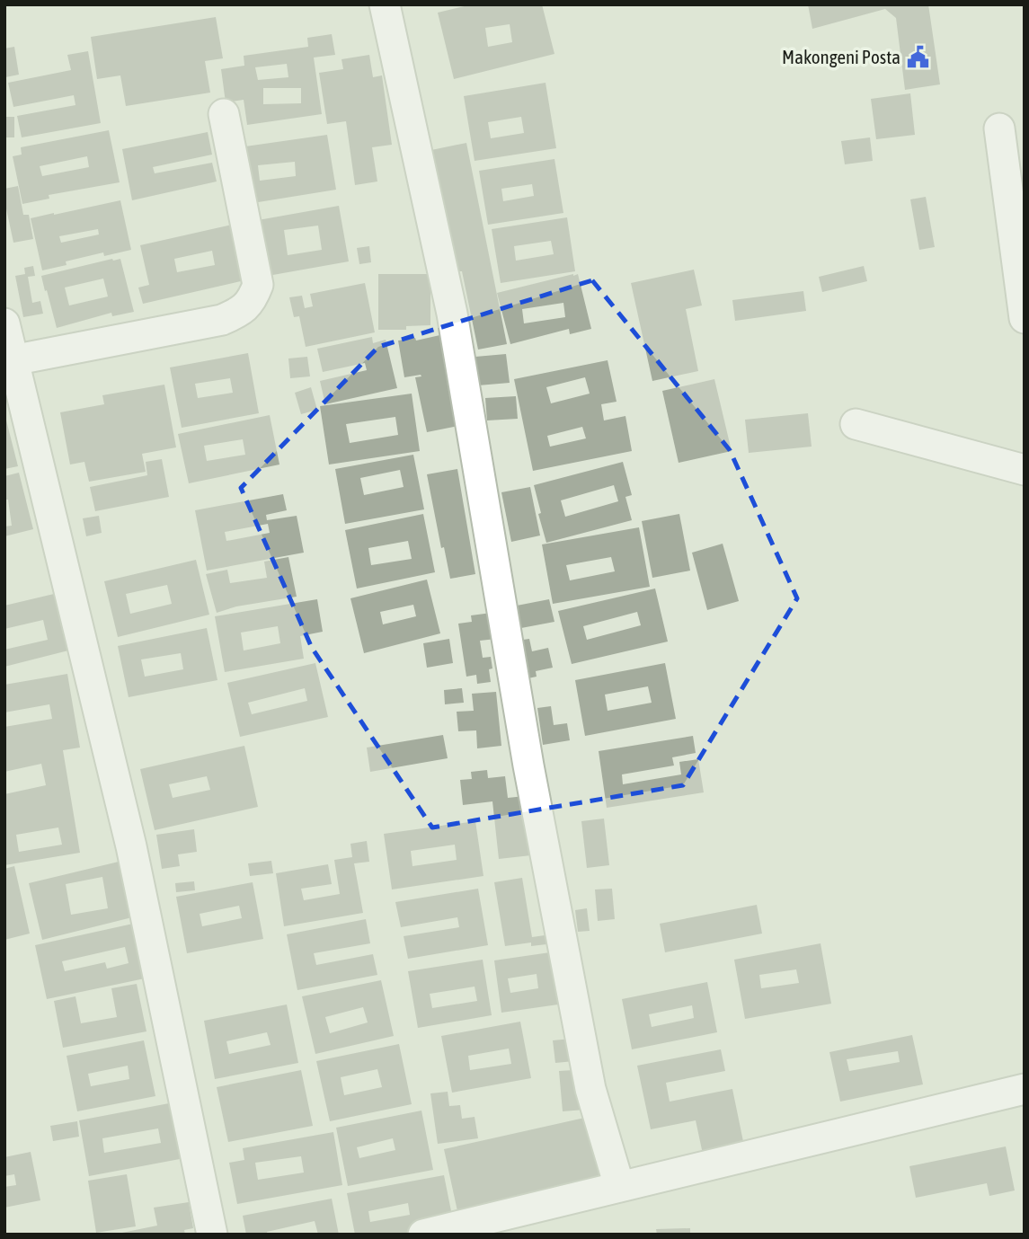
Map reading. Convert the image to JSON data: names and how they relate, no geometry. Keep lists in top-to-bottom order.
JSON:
{
  "places": {
    "public building": ["Makongeni Posta"]
  }
}
